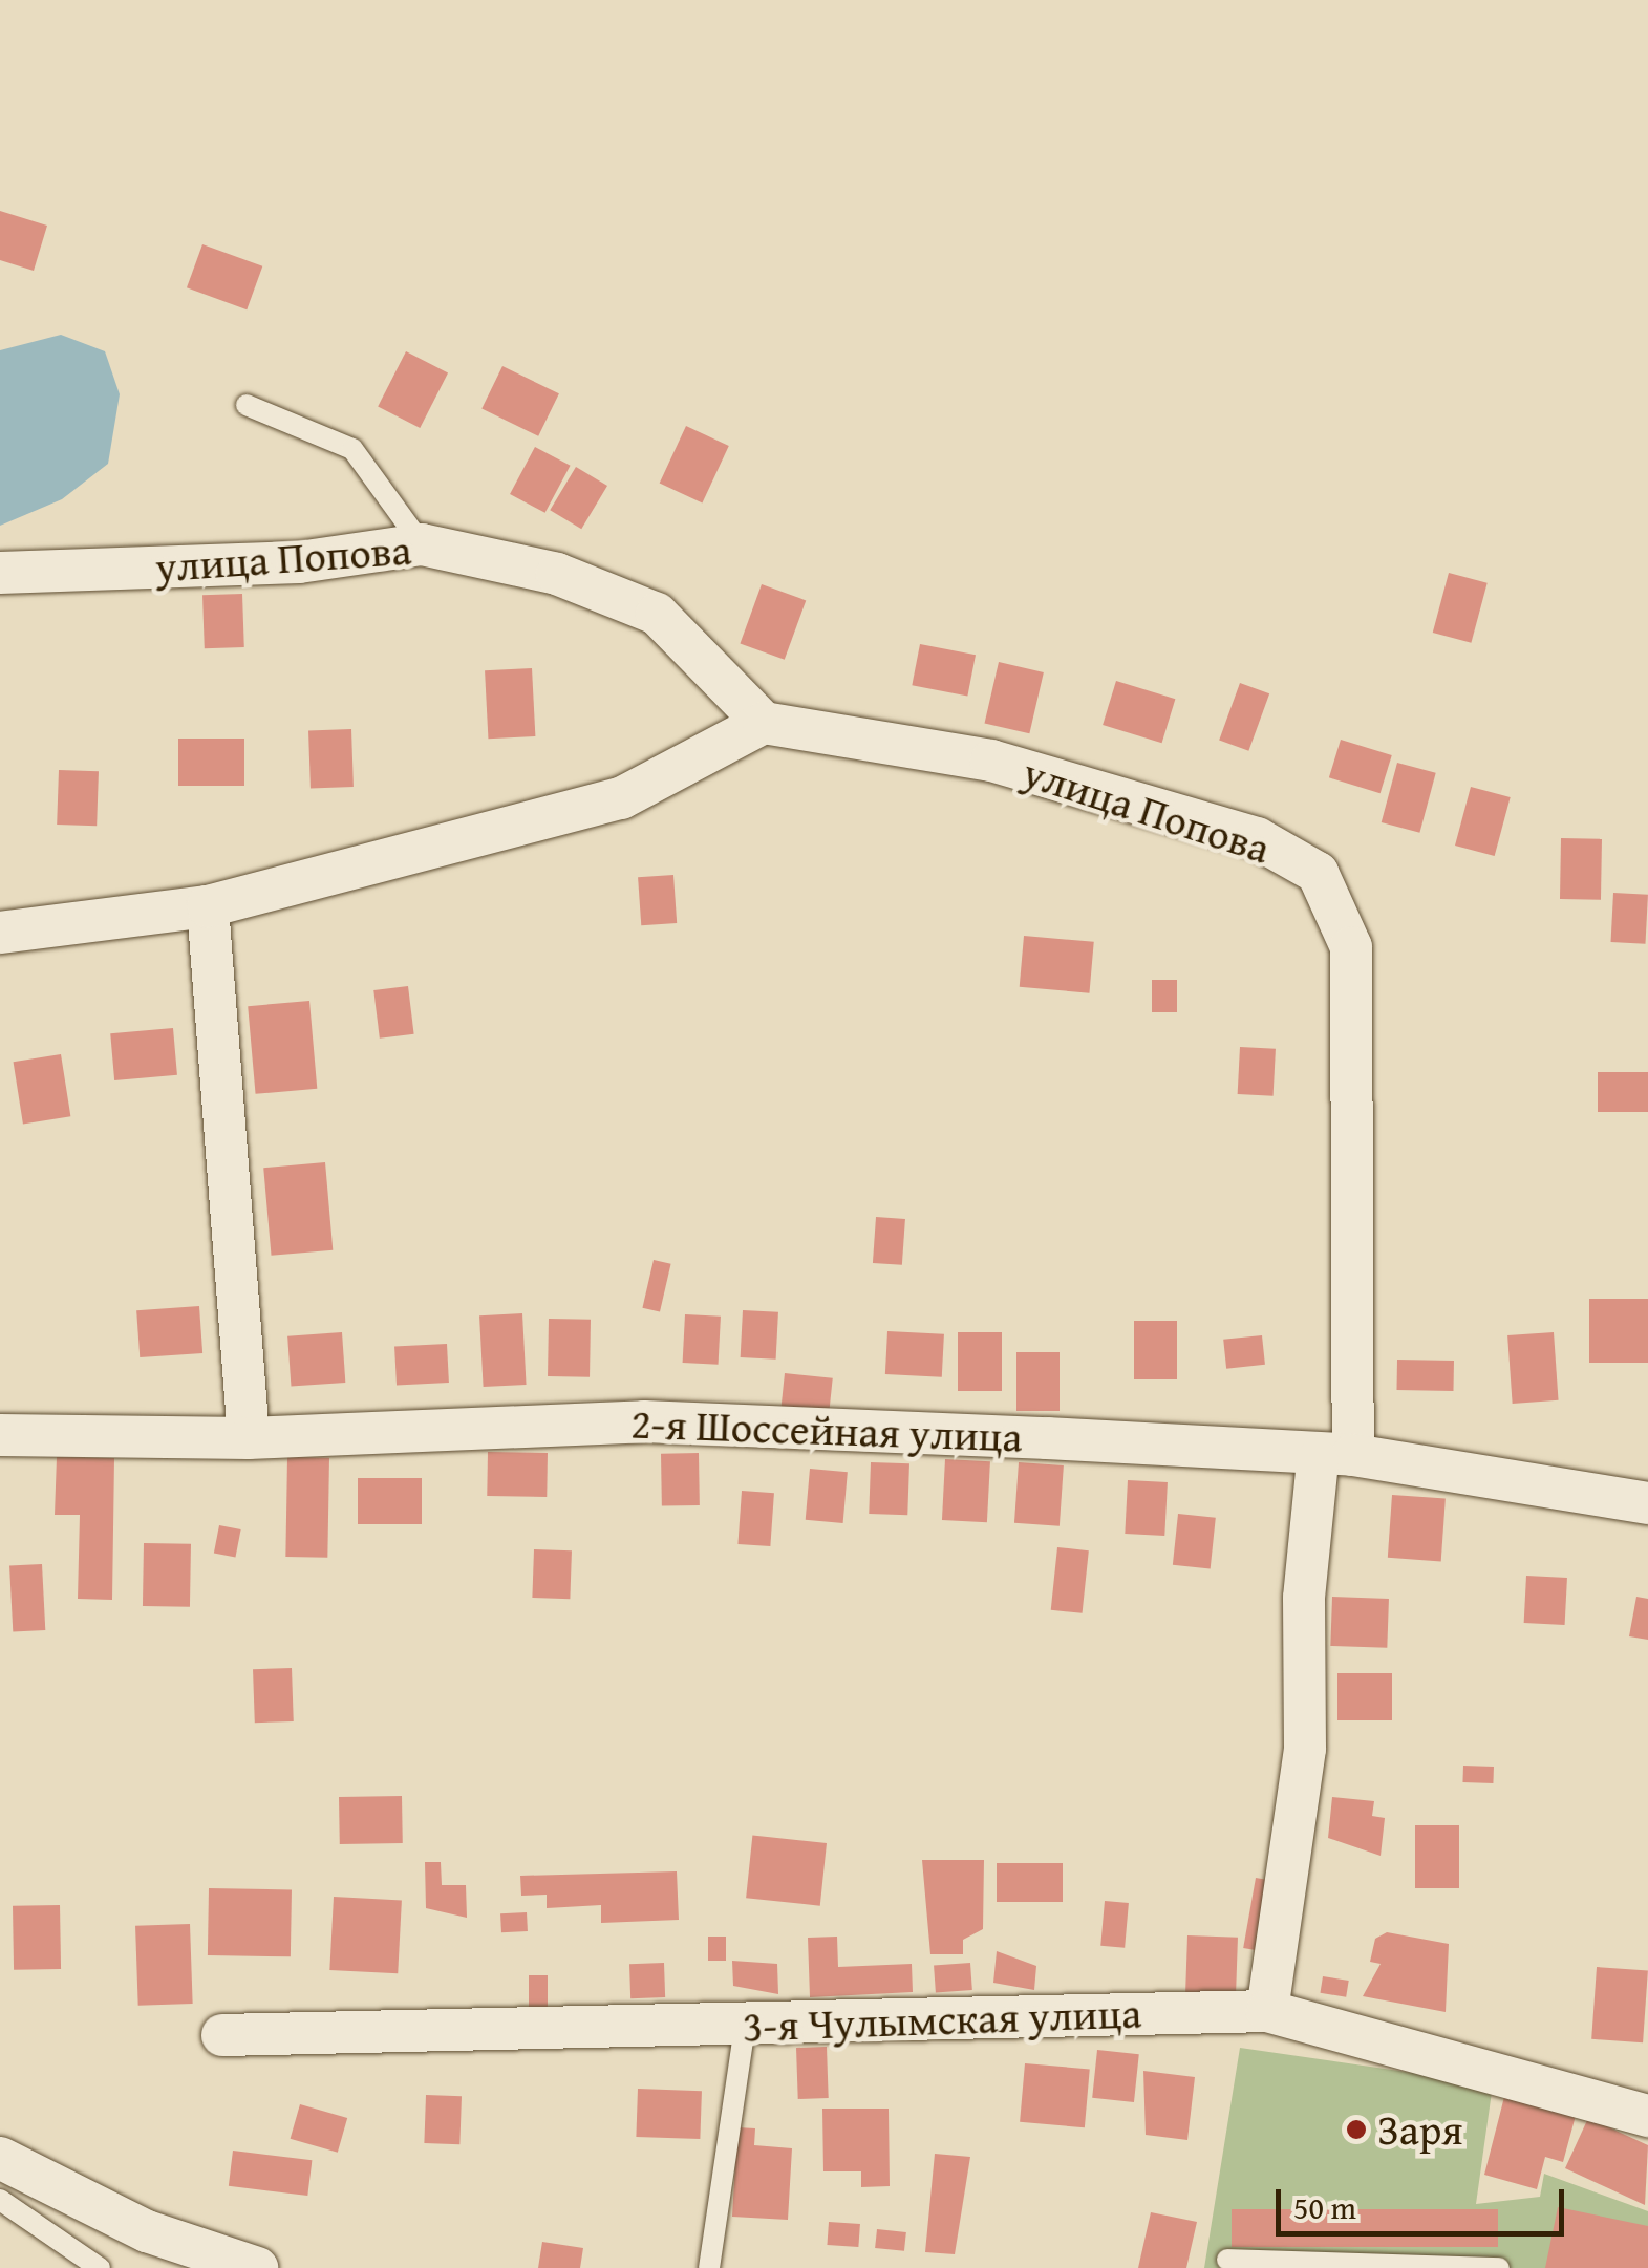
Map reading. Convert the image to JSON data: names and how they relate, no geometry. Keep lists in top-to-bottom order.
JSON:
{
  "streets": {
    "street": ["улица Попова", "2-я Шоссейная улица", "3-я Чулымская улица"]
  },
  "crossings": [
    ["улица Попова", "2-я Шоссейная улица"],
    ["улица Попова", "3-я Чулымская улица"]
  ],
  "places": ["Заря"],
  "scale_bar": "50 m"
}
